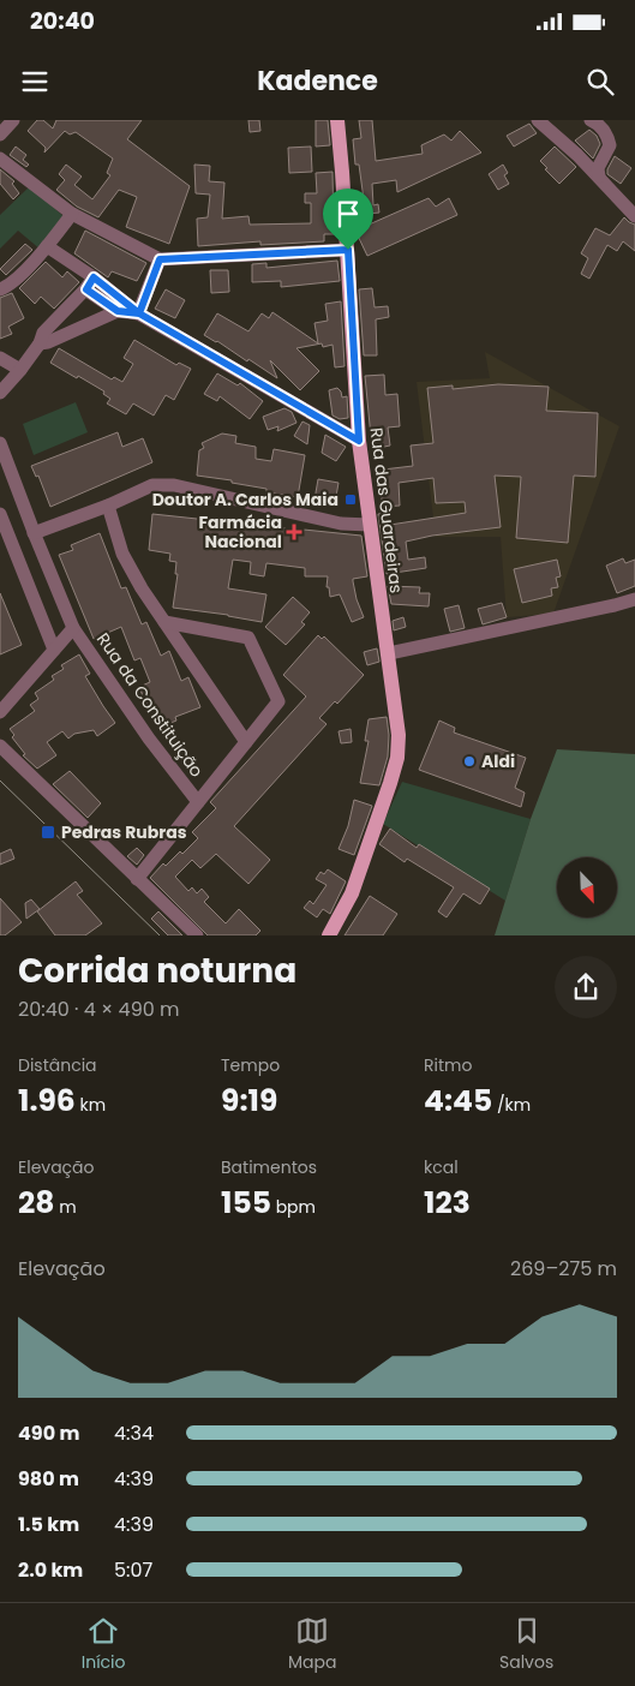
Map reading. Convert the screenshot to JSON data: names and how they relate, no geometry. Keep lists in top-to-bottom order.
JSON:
{
  "streets": {
    "main road": ["Rua das Guardeiras"],
    "street": ["Rua da Constituição"]
  },
  "places": {
    "transit": ["Doutor A. Carlos Maia", "Pedras Rubras"],
    "health": ["Farmácia Nacional"],
    "other": ["Aldi"]
  },
  "north": "bottom right",
  "page": {
    "status": "20:40",
    "header": "Kadence",
    "heading": ["Corrida noturna", "20:40 · 4 × 490 m"],
    "stats": [
      ["Distância", "1.96 km"],
      ["Tempo", "9:19"],
      ["Ritmo", "4:45 /km"],
      ["Elevação", "28 m"],
      ["Batimentos", "155 bpm"],
      ["kcal", "123"]
    ],
    "chart": ["Elevação", "269–275 m"],
    "list": [
      {
        "name": "490 m",
        "note": "4:34"
      },
      {
        "name": "980 m",
        "note": "4:39"
      },
      {
        "name": "1.5 km",
        "note": "4:39"
      },
      {
        "name": "2.0 km",
        "note": "5:07"
      }
    ],
    "tabs": ["Início", "Mapa", "Salvos"]
  }
}
